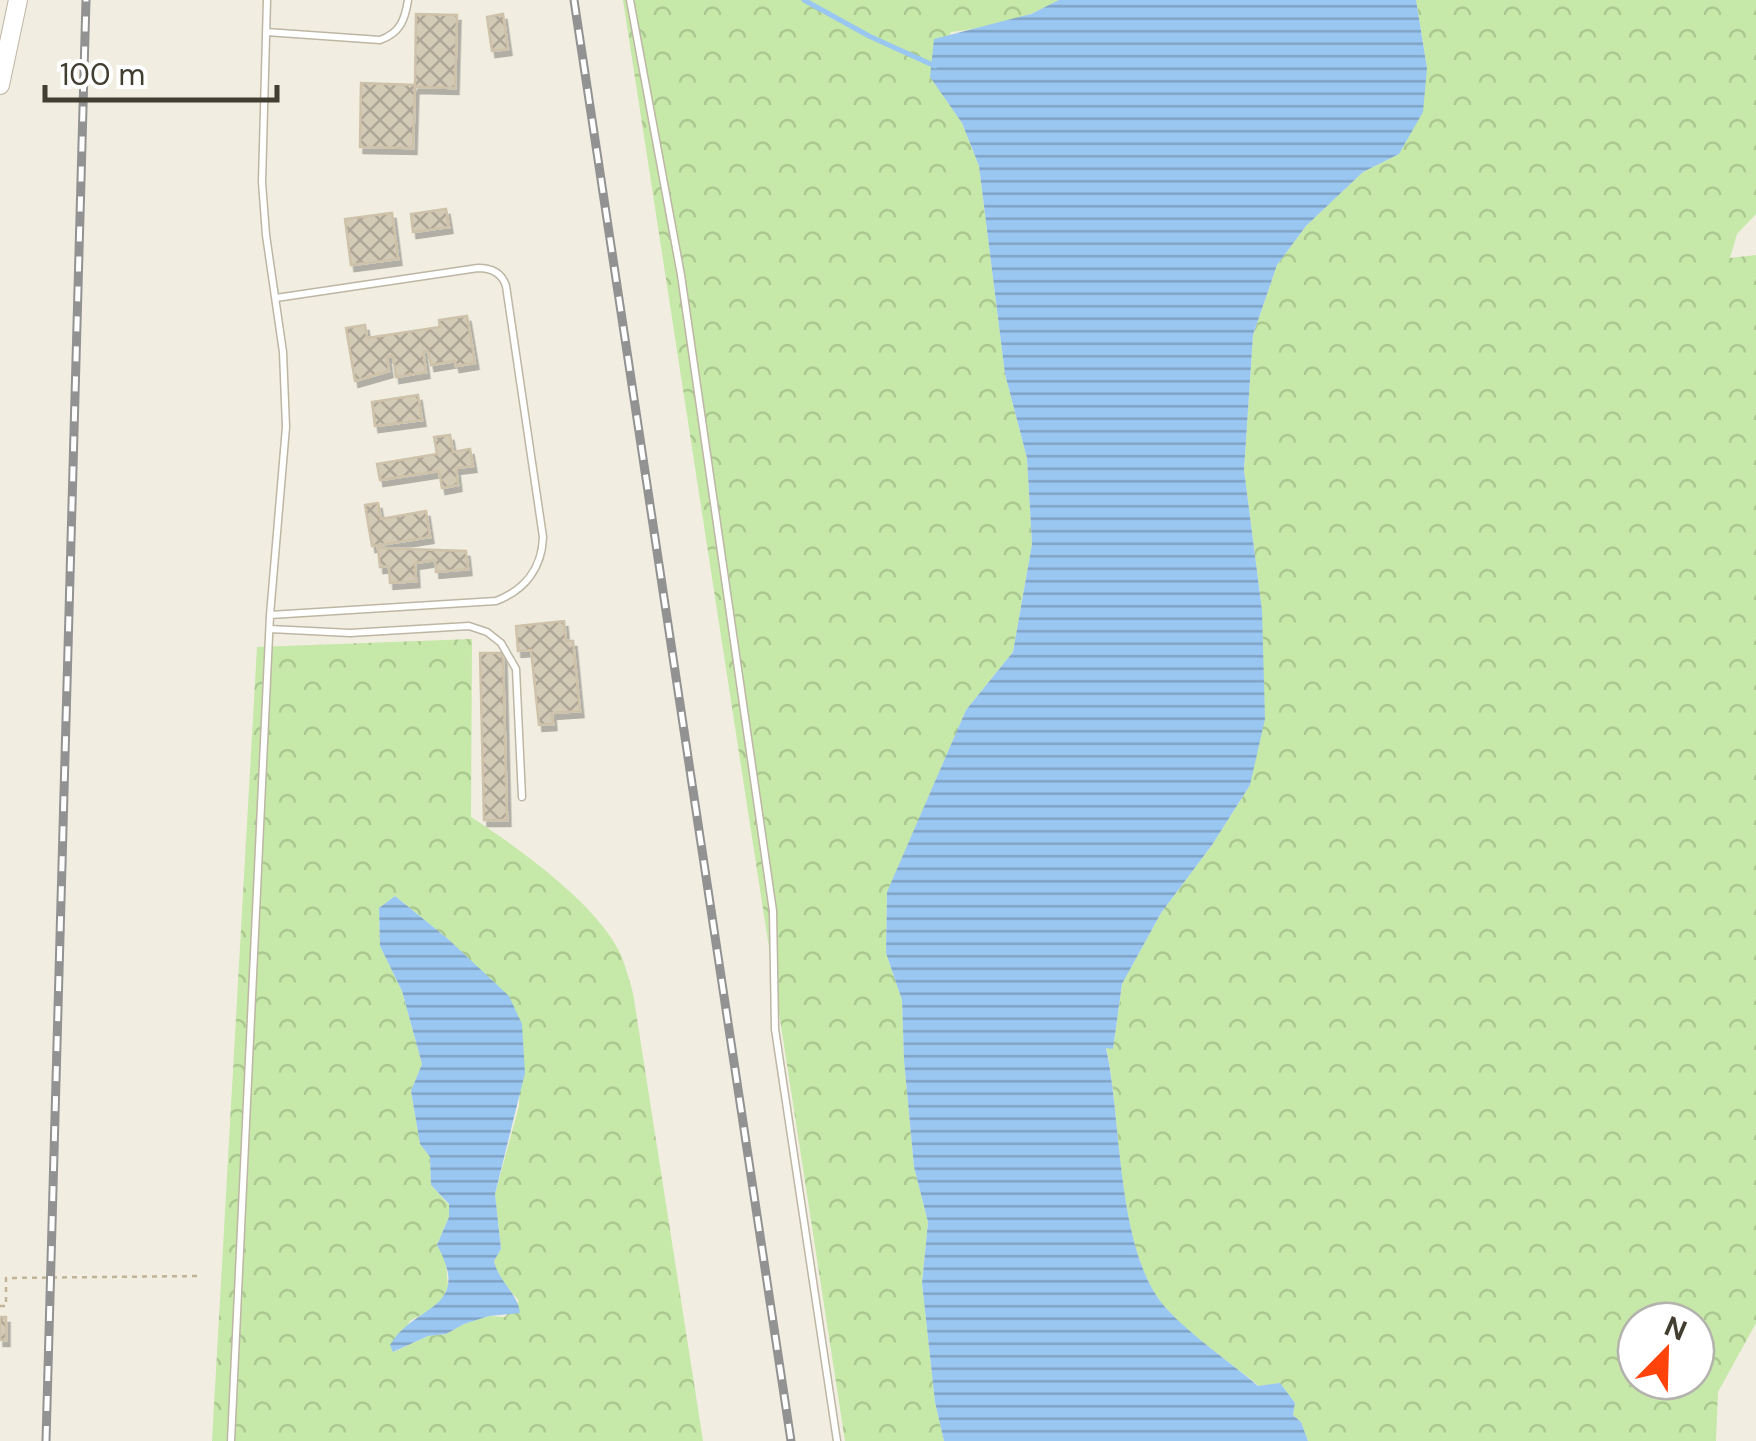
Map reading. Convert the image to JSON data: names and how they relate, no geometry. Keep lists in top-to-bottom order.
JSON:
{
  "scale_bar": "100 m",
  "north": "top right"
}
